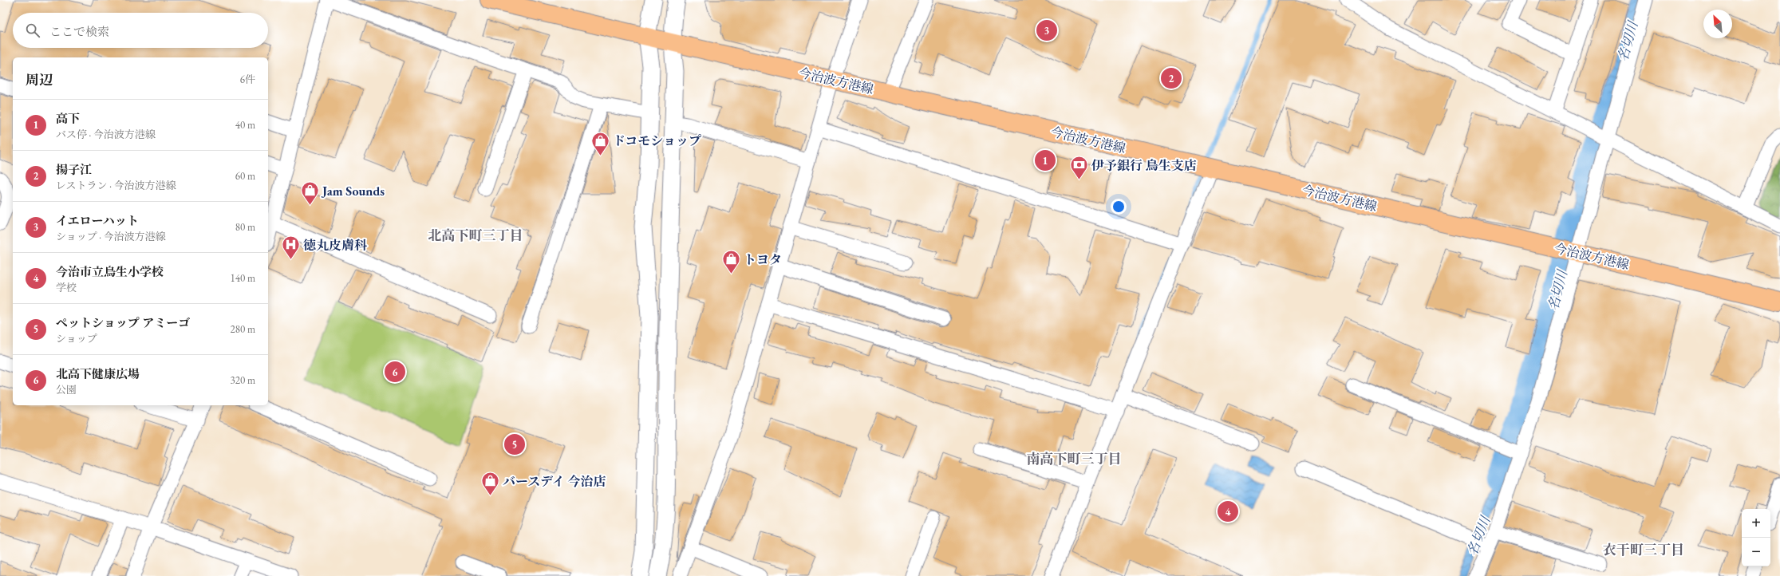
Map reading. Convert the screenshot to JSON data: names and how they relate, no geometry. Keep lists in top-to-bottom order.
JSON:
{
  "streets": {
    "main road": ["今治波方港線"]
  },
  "districts": ["北高下町三丁目", "南高下町三丁目", "衣干町三丁目"],
  "water": ["名切川"],
  "places": {
    "shop": [
      "ドコモショップ",
      "Jam Sounds",
      "トヨタ",
      "バースデイ 今治店"
    ],
    "bank": ["伊予銀行 鳥生支店"],
    "hospital": ["徳丸皮膚科"]
  },
  "north": "top left",
  "page": {
    "search": "ここで検索",
    "pins": [
      "3",
      "2",
      "1",
      "6",
      "5",
      "4"
    ],
    "heading": ["周辺", "6件"],
    "list": [
      {
        "mark": "1",
        "name": "高下",
        "note": "バス停 · 今治波方港線",
        "value": "40 m"
      },
      {
        "mark": "2",
        "name": "揚子江",
        "note": "レストラン · 今治波方港線",
        "value": "60 m"
      },
      {
        "mark": "3",
        "name": "イエローハット",
        "note": "ショップ · 今治波方港線",
        "value": "80 m"
      },
      {
        "mark": "4",
        "name": "今治市立鳥生小学校",
        "note": "学校",
        "value": "140 m"
      },
      {
        "mark": "5",
        "name": "ペットショップ アミーゴ",
        "note": "ショップ",
        "value": "280 m"
      },
      {
        "mark": "6",
        "name": "北高下健康広場",
        "note": "公園",
        "value": "320 m"
      }
    ],
    "map_buttons": ["+", "−"]
  }
}
